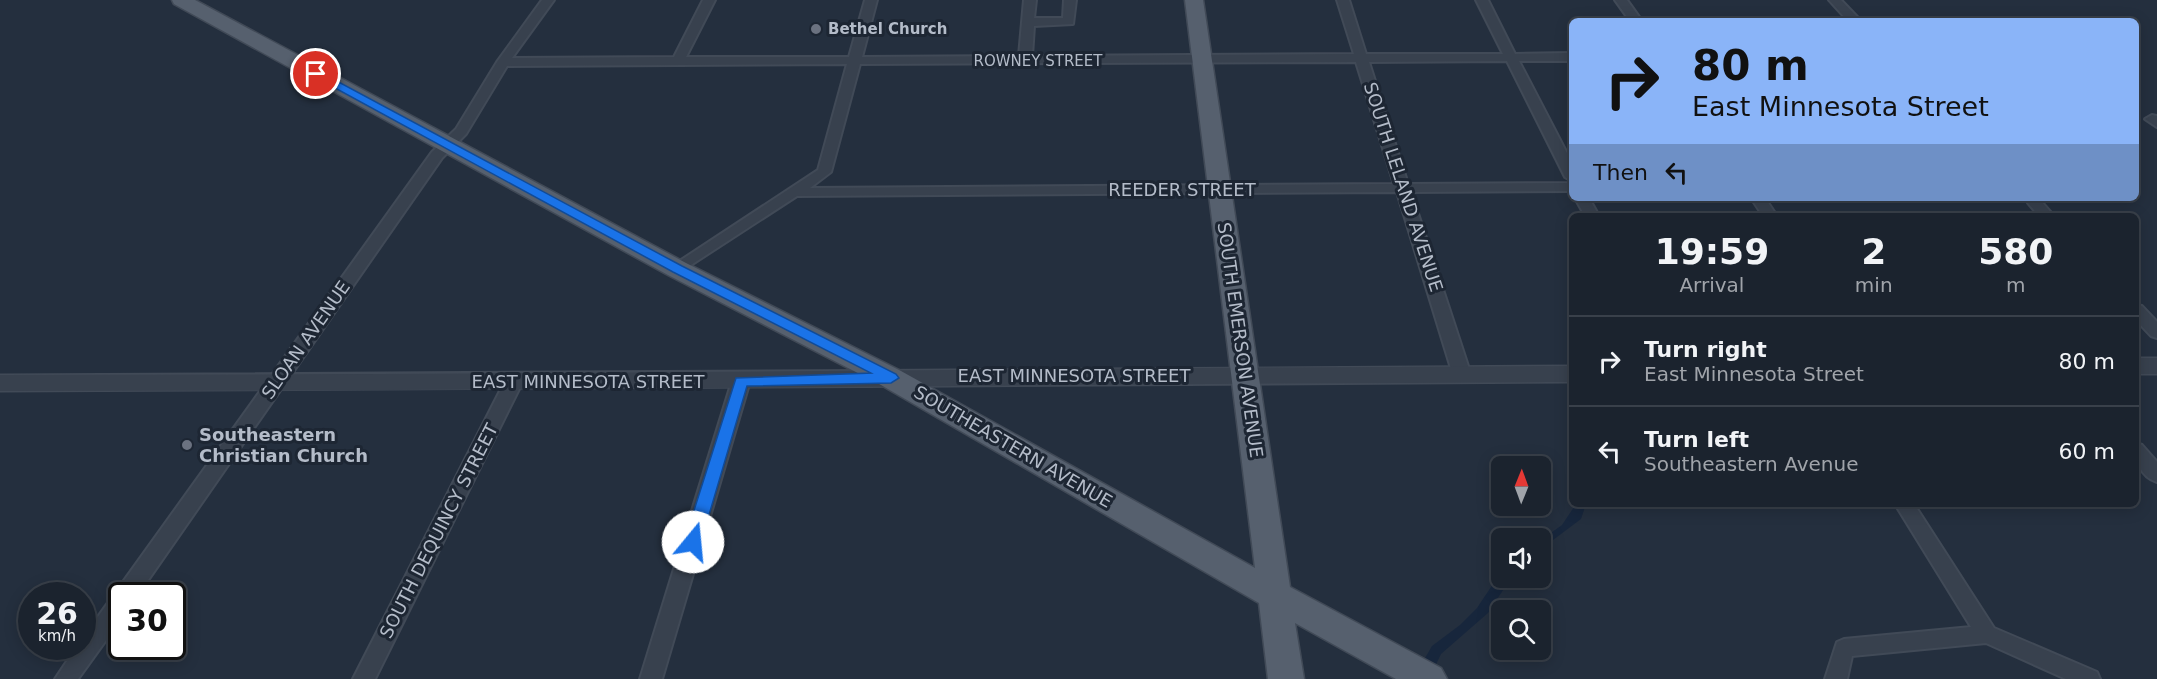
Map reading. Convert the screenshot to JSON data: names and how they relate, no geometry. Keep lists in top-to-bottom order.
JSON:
{
  "streets": {
    "main road": ["SOUTH EMERSON AVENUE", "SOUTHEASTERN AVENUE"],
    "street": [
      "ROWNEY STREET",
      "SOUTH LELAND AVENUE",
      "REEDER STREET",
      "SLOAN AVENUE",
      "EAST MINNESOTA STREET",
      "SOUTH DEQUINCY STREET"
    ]
  },
  "crossings": [
    ["ROWNEY STREET", "SOUTH LELAND AVENUE"],
    ["ROWNEY STREET", "SLOAN AVENUE"],
    ["ROWNEY STREET", "SOUTH EMERSON AVENUE"],
    ["SOUTH LELAND AVENUE", "REEDER STREET"],
    ["SOUTH LELAND AVENUE", "EAST MINNESOTA STREET"],
    ["REEDER STREET", "SOUTH EMERSON AVENUE"],
    ["SLOAN AVENUE", "EAST MINNESOTA STREET"],
    ["SLOAN AVENUE", "SOUTHEASTERN AVENUE"],
    ["SOUTH EMERSON AVENUE", "EAST MINNESOTA STREET"],
    ["SOUTH EMERSON AVENUE", "SOUTHEASTERN AVENUE"],
    ["EAST MINNESOTA STREET", "SOUTHEASTERN AVENUE"],
    ["EAST MINNESOTA STREET", "SOUTH DEQUINCY STREET"]
  ],
  "places": ["Bethel Church", "Southeastern Christian Church"],
  "north": "top",
  "page": {
    "turn": ["80 m", "East Minnesota Street"],
    "then": "Then",
    "eta": [
      "19:59",
      "Arrival",
      "2",
      "min",
      "580",
      "m"
    ],
    "list": [
      {
        "name": "Turn right",
        "note": "East Minnesota Street",
        "value": "80 m"
      },
      {
        "name": "Turn left",
        "note": "Southeastern Avenue",
        "value": "60 m"
      }
    ],
    "speed": "26 km/h",
    "limit": "30"
  }
}
